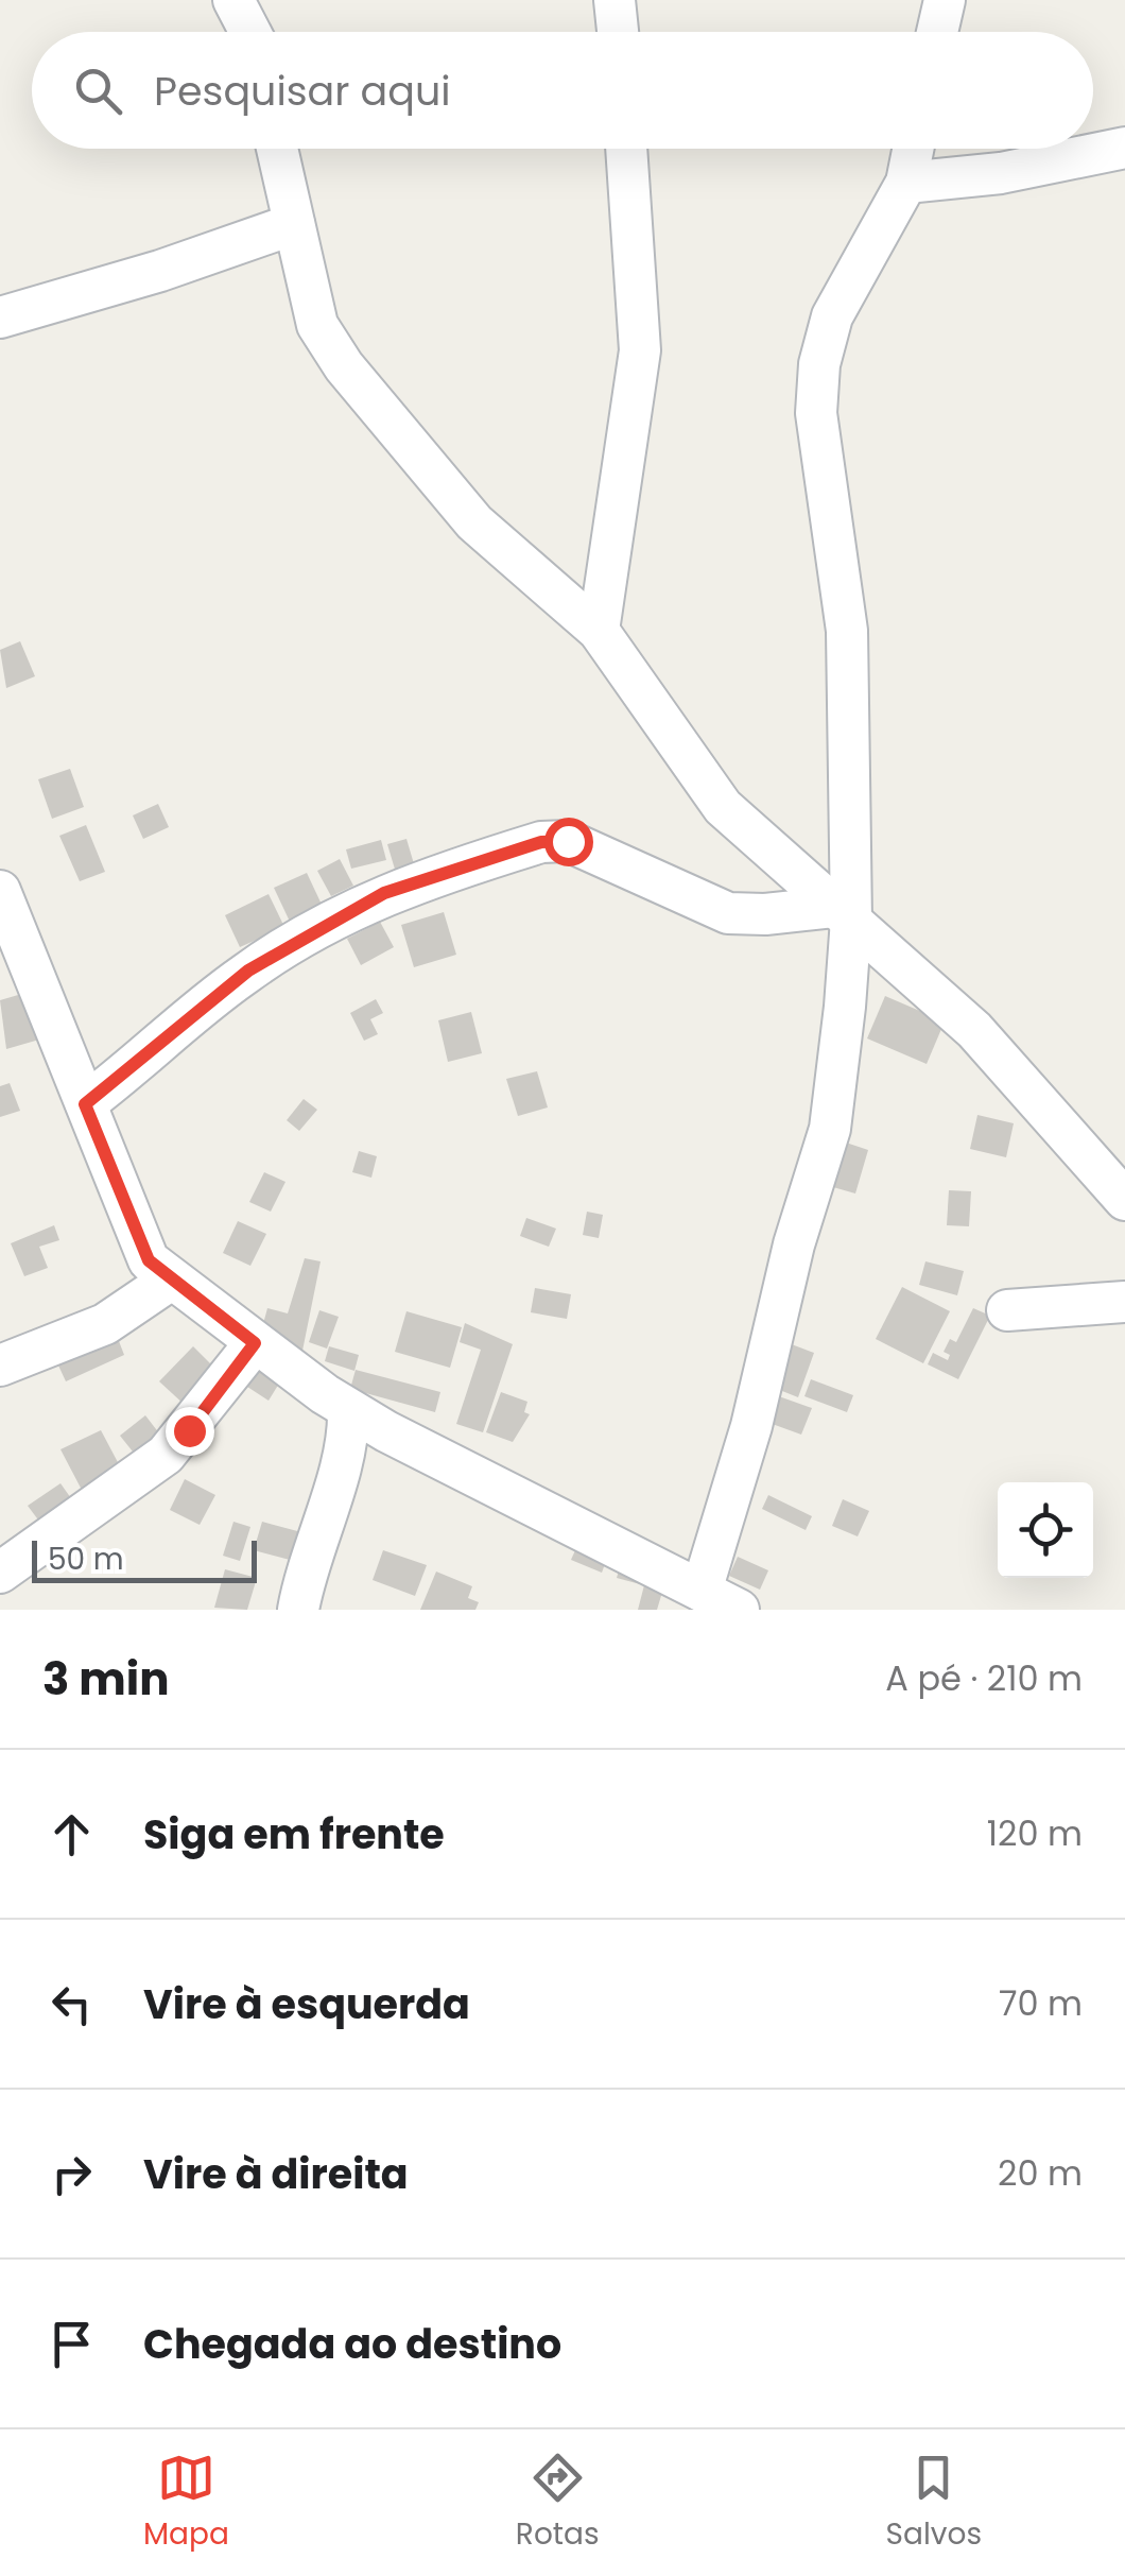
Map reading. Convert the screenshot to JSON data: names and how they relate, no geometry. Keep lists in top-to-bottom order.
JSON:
{
  "scale_bar": "50 m",
  "page": {
    "search": "Pesquisar aqui",
    "scale": "50 m",
    "heading": ["3 min", "A pé · 210 m"],
    "list": [
      ["Siga em frente", "120 m"],
      ["Vire à esquerda", "70 m"],
      ["Vire à direita", "20 m"],
      "Chegada ao destino"
    ],
    "nav": ["Mapa", "Rotas", "Salvos"]
  }
}
